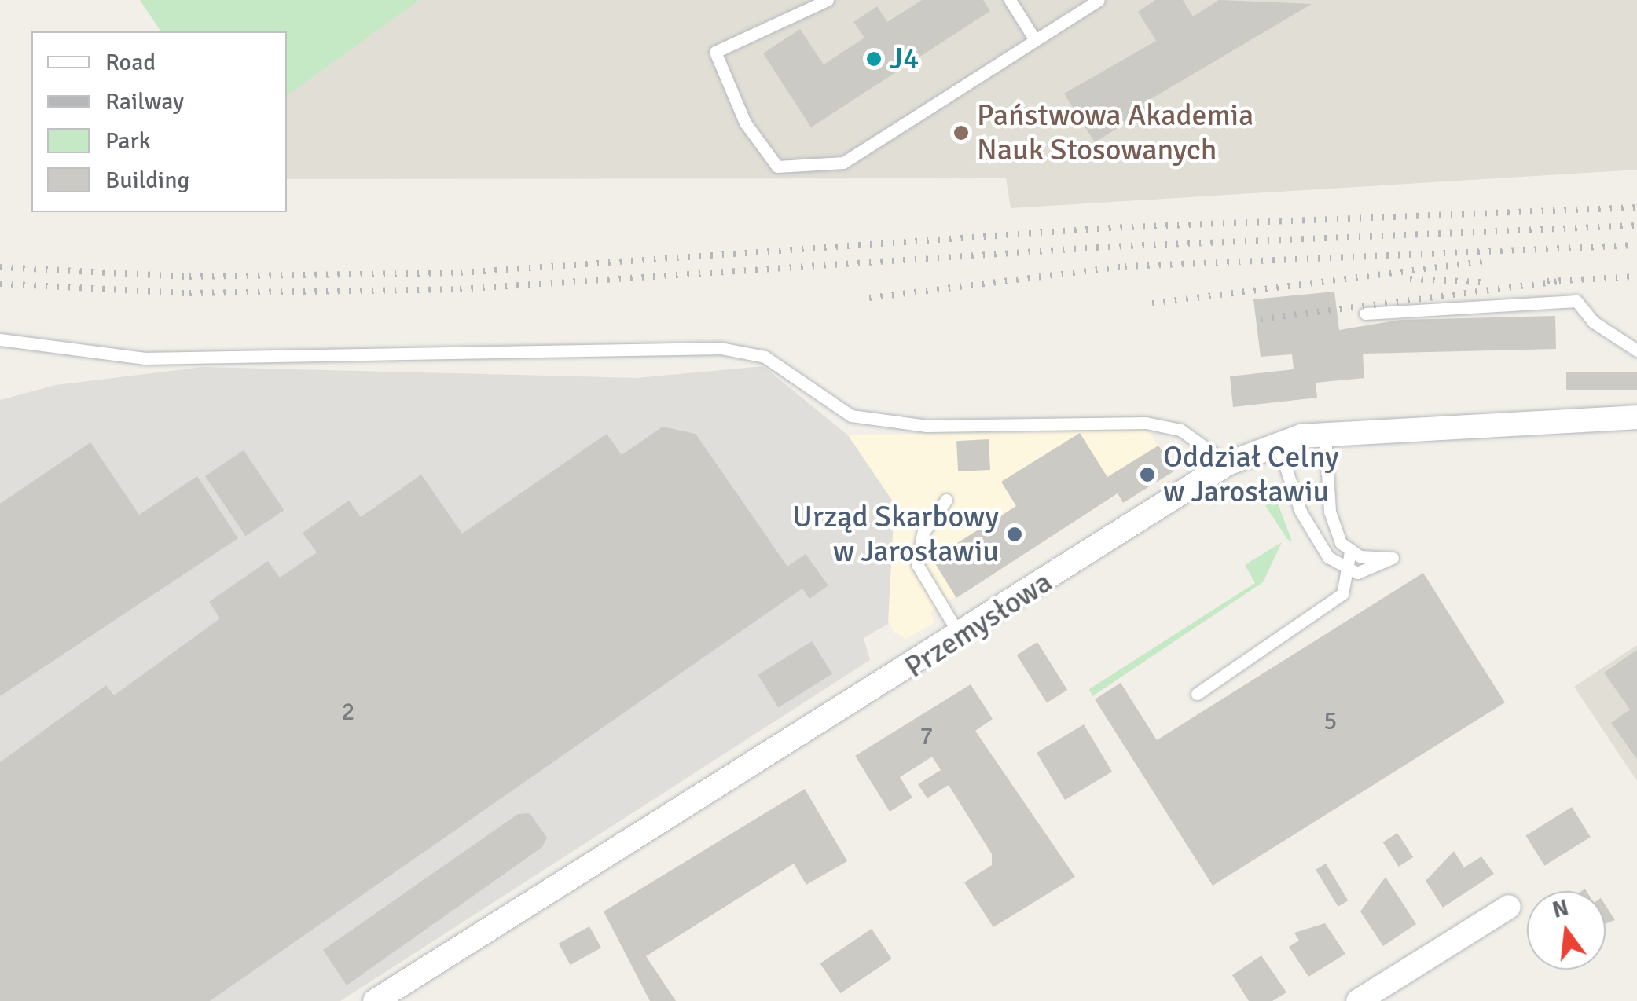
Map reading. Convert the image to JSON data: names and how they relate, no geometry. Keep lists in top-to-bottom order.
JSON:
{
  "streets": {
    "street": ["Przemysłowa"]
  },
  "places": [
    "J4",
    "Państwowa Akademia Nauk Stosowanych",
    "Oddział Celny w Jarosławiu",
    "Urząd Skarbowy w Jarosławiu"
  ],
  "house_numbers": ["2", "5", "7"],
  "legend": [
    "Road",
    "Railway",
    "Park",
    "Building"
  ],
  "north": "top"
}
